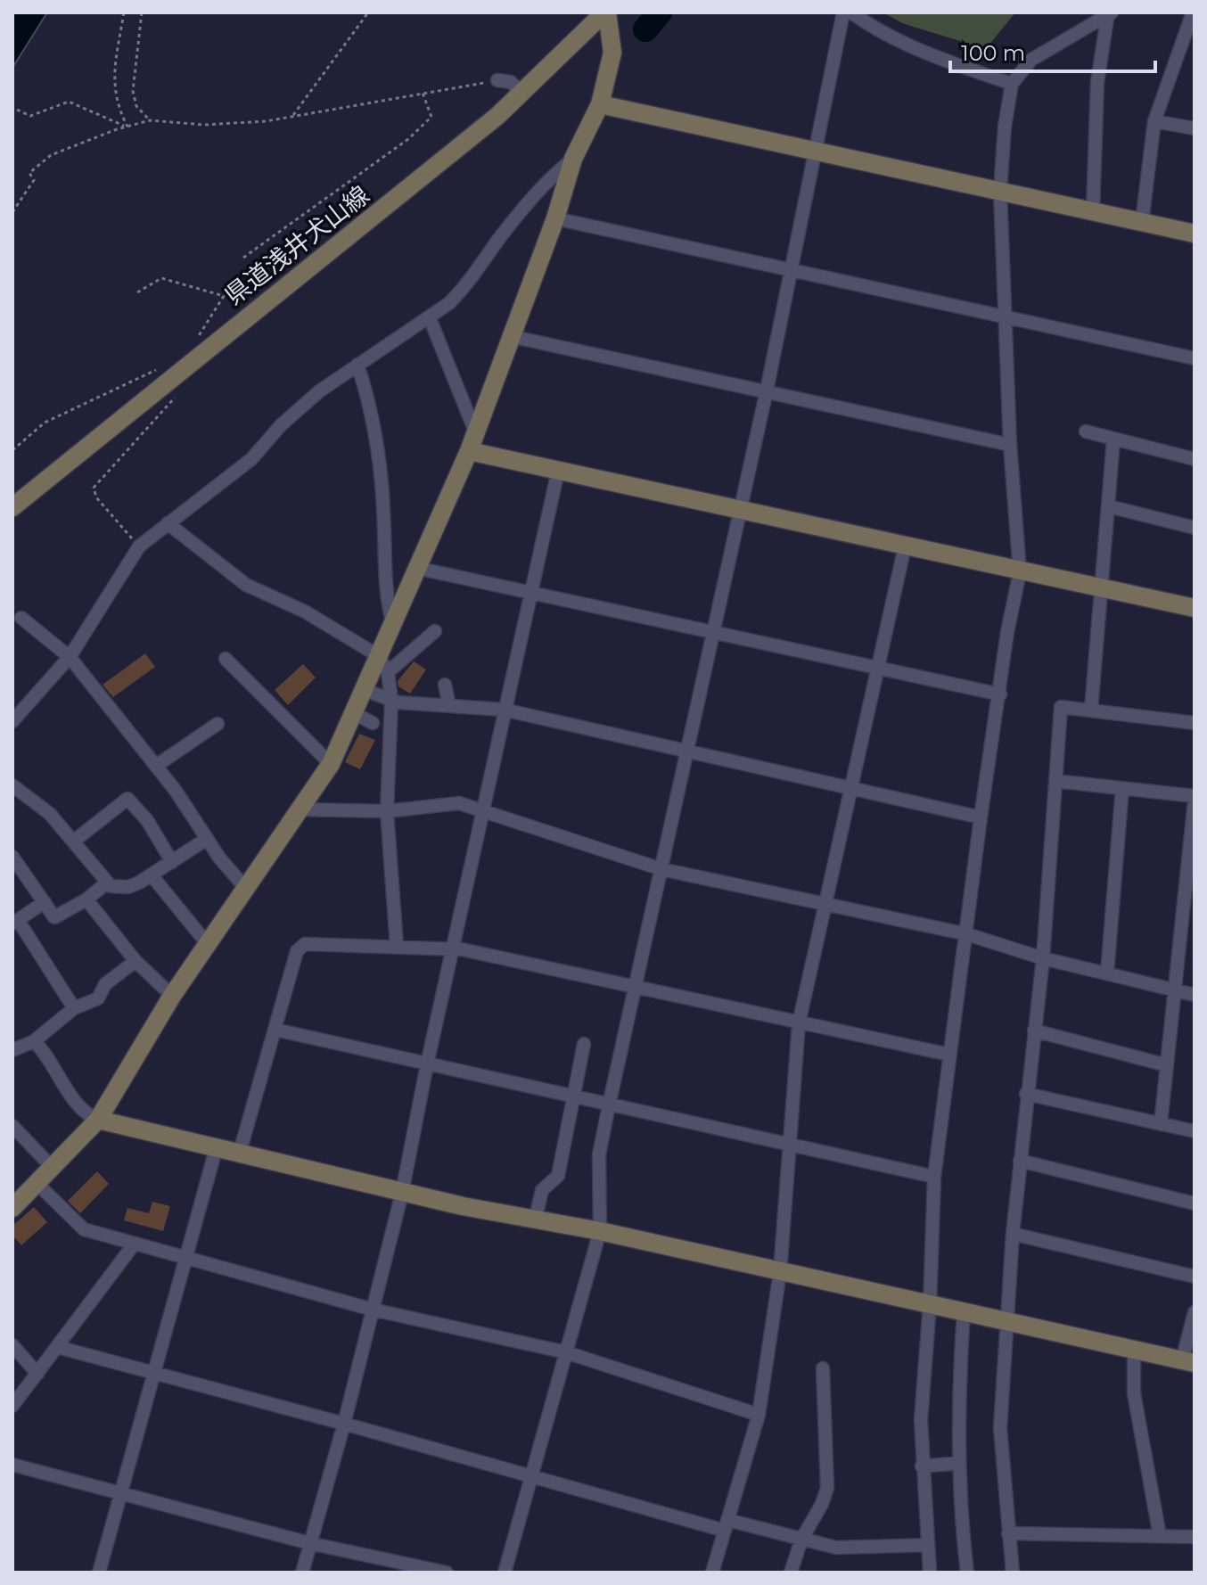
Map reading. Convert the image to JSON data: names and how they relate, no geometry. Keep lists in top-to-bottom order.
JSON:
{
  "streets": {
    "street": ["県道浅井犬山線"]
  },
  "scale_bar": "100 m"
}
